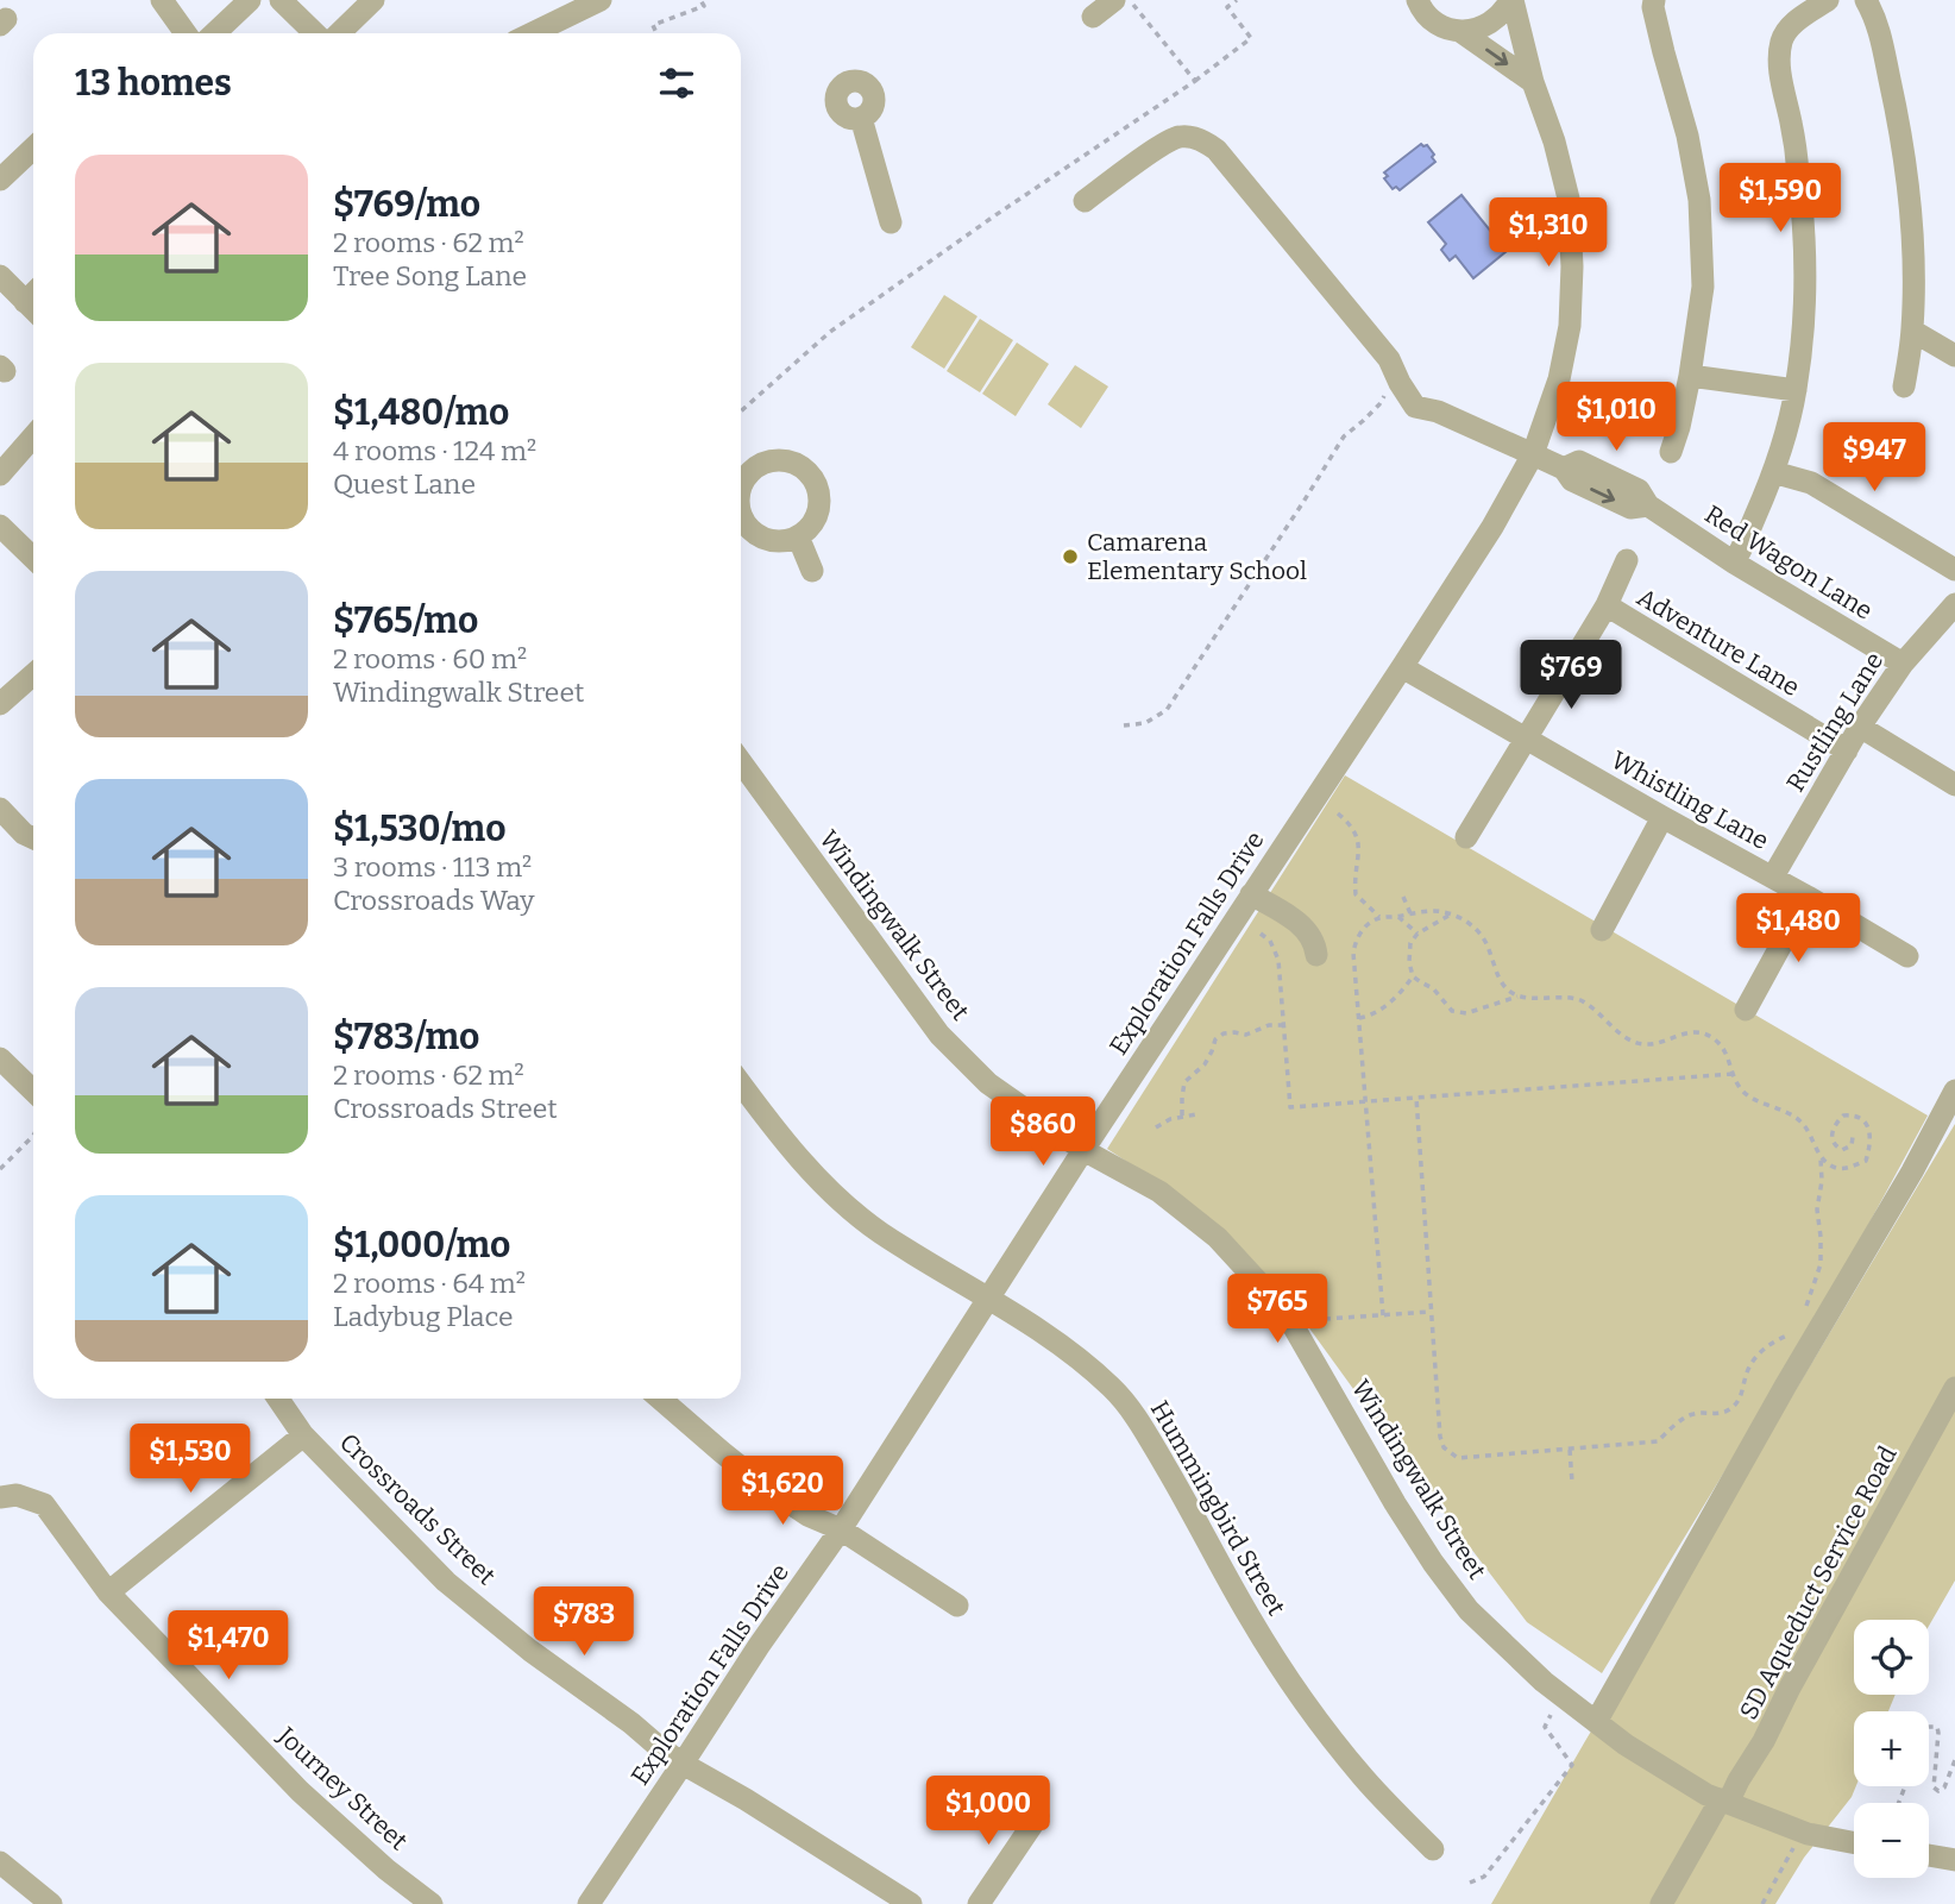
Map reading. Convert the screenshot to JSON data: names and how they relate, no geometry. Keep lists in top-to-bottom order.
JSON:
{
  "streets": {
    "street": [
      "Red Wagon Lane",
      "Adventure Lane",
      "Rustling Lane",
      "Whistling Lane",
      "Windingwalk Street",
      "Exploration Falls Drive",
      "Hummingbird Street",
      "Crossroads Street",
      "SD Aqueduct Service Road",
      "Journey Street"
    ]
  },
  "crossings": [
    ["Red Wagon Lane", "Rustling Lane"],
    ["Red Wagon Lane", "Exploration Falls Drive"],
    ["Adventure Lane", "Rustling Lane"],
    ["Rustling Lane", "Whistling Lane"],
    ["Whistling Lane", "Exploration Falls Drive"],
    ["Windingwalk Street", "Exploration Falls Drive"],
    ["Windingwalk Street", "SD Aqueduct Service Road"],
    ["Exploration Falls Drive", "Hummingbird Street"],
    ["Exploration Falls Drive", "Crossroads Street"]
  ],
  "places": ["Camarena Elementary School"],
  "page": {
    "heading": "13 homes",
    "list": [
      {
        "name": "$769/mo",
        "note": "2 rooms · 62 m² · Tree Song Lane"
      },
      {
        "name": "$1,480/mo",
        "note": "4 rooms · 124 m² · Quest Lane"
      },
      {
        "name": "$765/mo",
        "note": "2 rooms · 60 m² · Windingwalk Street"
      },
      {
        "name": "$1,530/mo",
        "note": "3 rooms · 113 m² · Crossroads Way"
      },
      {
        "name": "$783/mo",
        "note": "2 rooms · 62 m² · Crossroads Street"
      },
      {
        "name": "$1,000/mo",
        "note": "2 rooms · 64 m² · Ladybug Place"
      }
    ],
    "price": [
      "$1,590",
      "$1,310",
      "$1,010",
      "$947",
      "$769",
      "$1,480",
      "$860",
      "$765",
      "$1,530",
      "$1,620",
      "$783",
      "$1,470",
      "$1,000"
    ],
    "map_buttons": ["+", "−"]
  }
}
